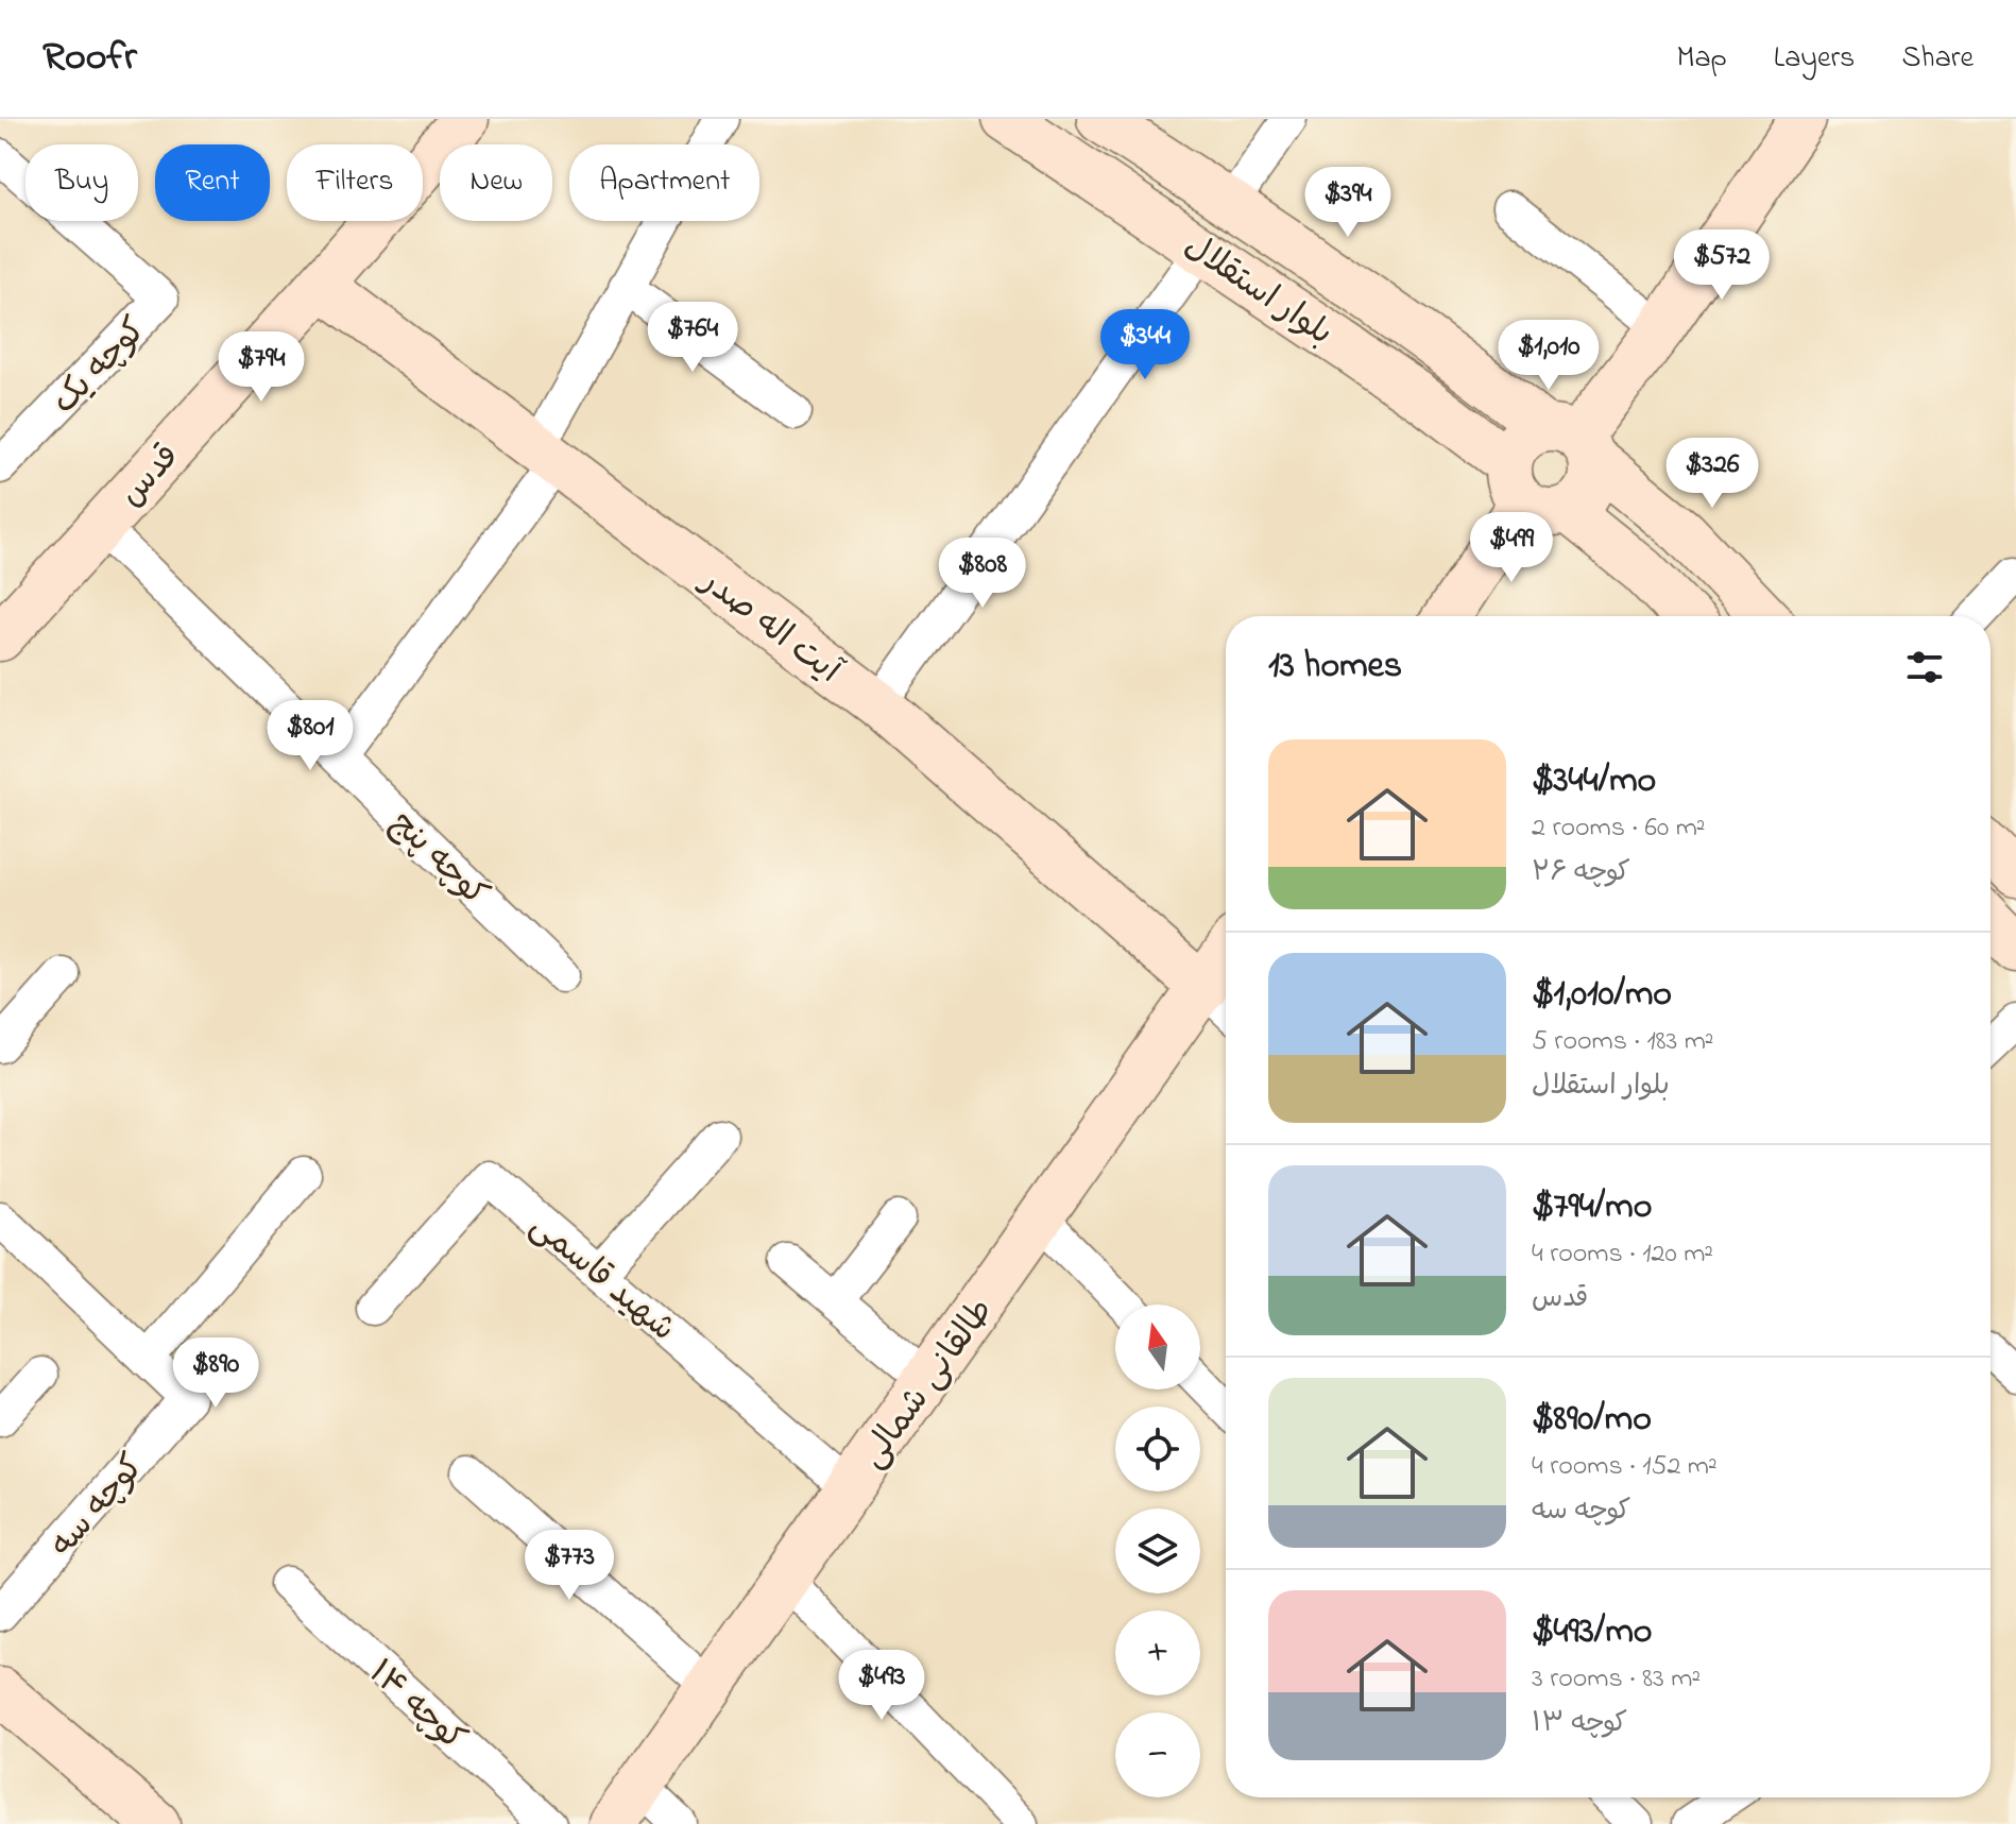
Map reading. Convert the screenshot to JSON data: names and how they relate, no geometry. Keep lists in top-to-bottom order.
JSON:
{
  "streets": {
    "main road": [
      "بلوار استقلال",
      "قدس",
      "آیت اله صدر",
      "طالقانی شمالی"
    ],
    "street": [
      "کوچه یک",
      "کوچه پنج",
      "شهید قاسمی",
      "کوچه سه",
      "کوچه ۱۴"
    ]
  },
  "crossings": [
    ["قدس", "آیت اله صدر"],
    ["قدس", "کوچه پنج"],
    ["آیت اله صدر", "طالقانی شمالی"],
    ["شهید قاسمی", "طالقانی شمالی"]
  ],
  "north": "top",
  "page": {
    "header": "Roofr",
    "nav": ["Map", "Layers", "Share"],
    "chip": [
      "Buy",
      "Rent",
      "Filters",
      "New",
      "Apartment"
    ],
    "price": [
      "$394",
      "$572",
      "$764",
      "$344",
      "$1,010",
      "$794",
      "$326",
      "$499",
      "$808",
      "$801",
      "$890",
      "$773",
      "$493"
    ],
    "heading": "13 homes",
    "list": [
      {
        "name": "$344/mo",
        "note": "2 rooms · 60 m² · کوچه ۲۶"
      },
      {
        "name": "$1,010/mo",
        "note": "5 rooms · 183 m² · بلوار استقلال"
      },
      {
        "name": "$794/mo",
        "note": "4 rooms · 120 m² · قدس"
      },
      {
        "name": "$890/mo",
        "note": "4 rooms · 152 m² · کوچه سه"
      },
      {
        "name": "$493/mo",
        "note": "3 rooms · 83 m² · کوچه ۱۳"
      }
    ],
    "map_buttons": ["+", "−"]
  }
}
